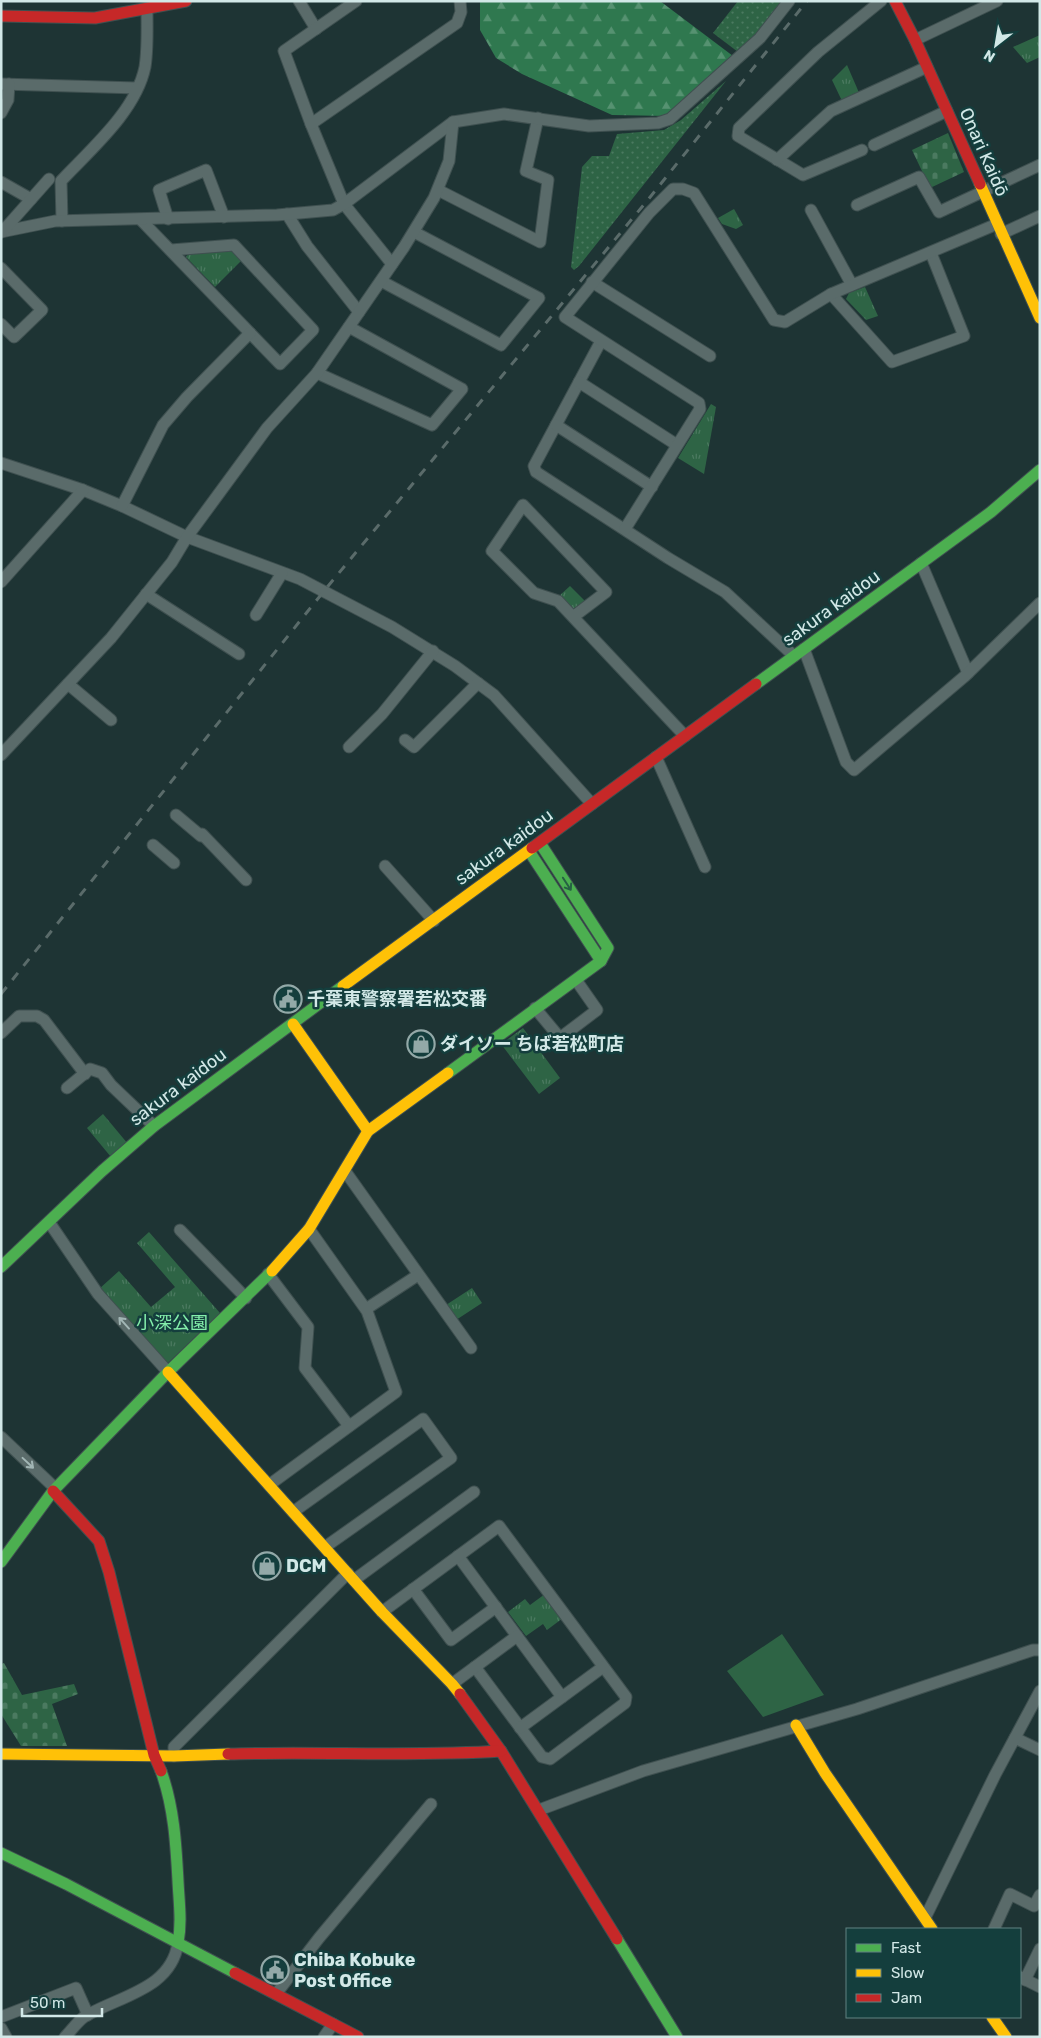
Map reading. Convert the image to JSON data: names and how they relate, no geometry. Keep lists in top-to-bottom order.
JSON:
{
  "streets": {
    "street": ["Onari Kaidō", "sakura kaidou"]
  },
  "parks": ["小深公園"],
  "places": {
    "public building": ["千葉東警察署若松交番", "Chiba Kobuke Post Office"],
    "shop": ["ダイソー ちば若松町店", "DCM"]
  },
  "legend": ["Fast", "Slow", "Jam"],
  "scale_bar": "50 m",
  "north": "bottom left"
}
